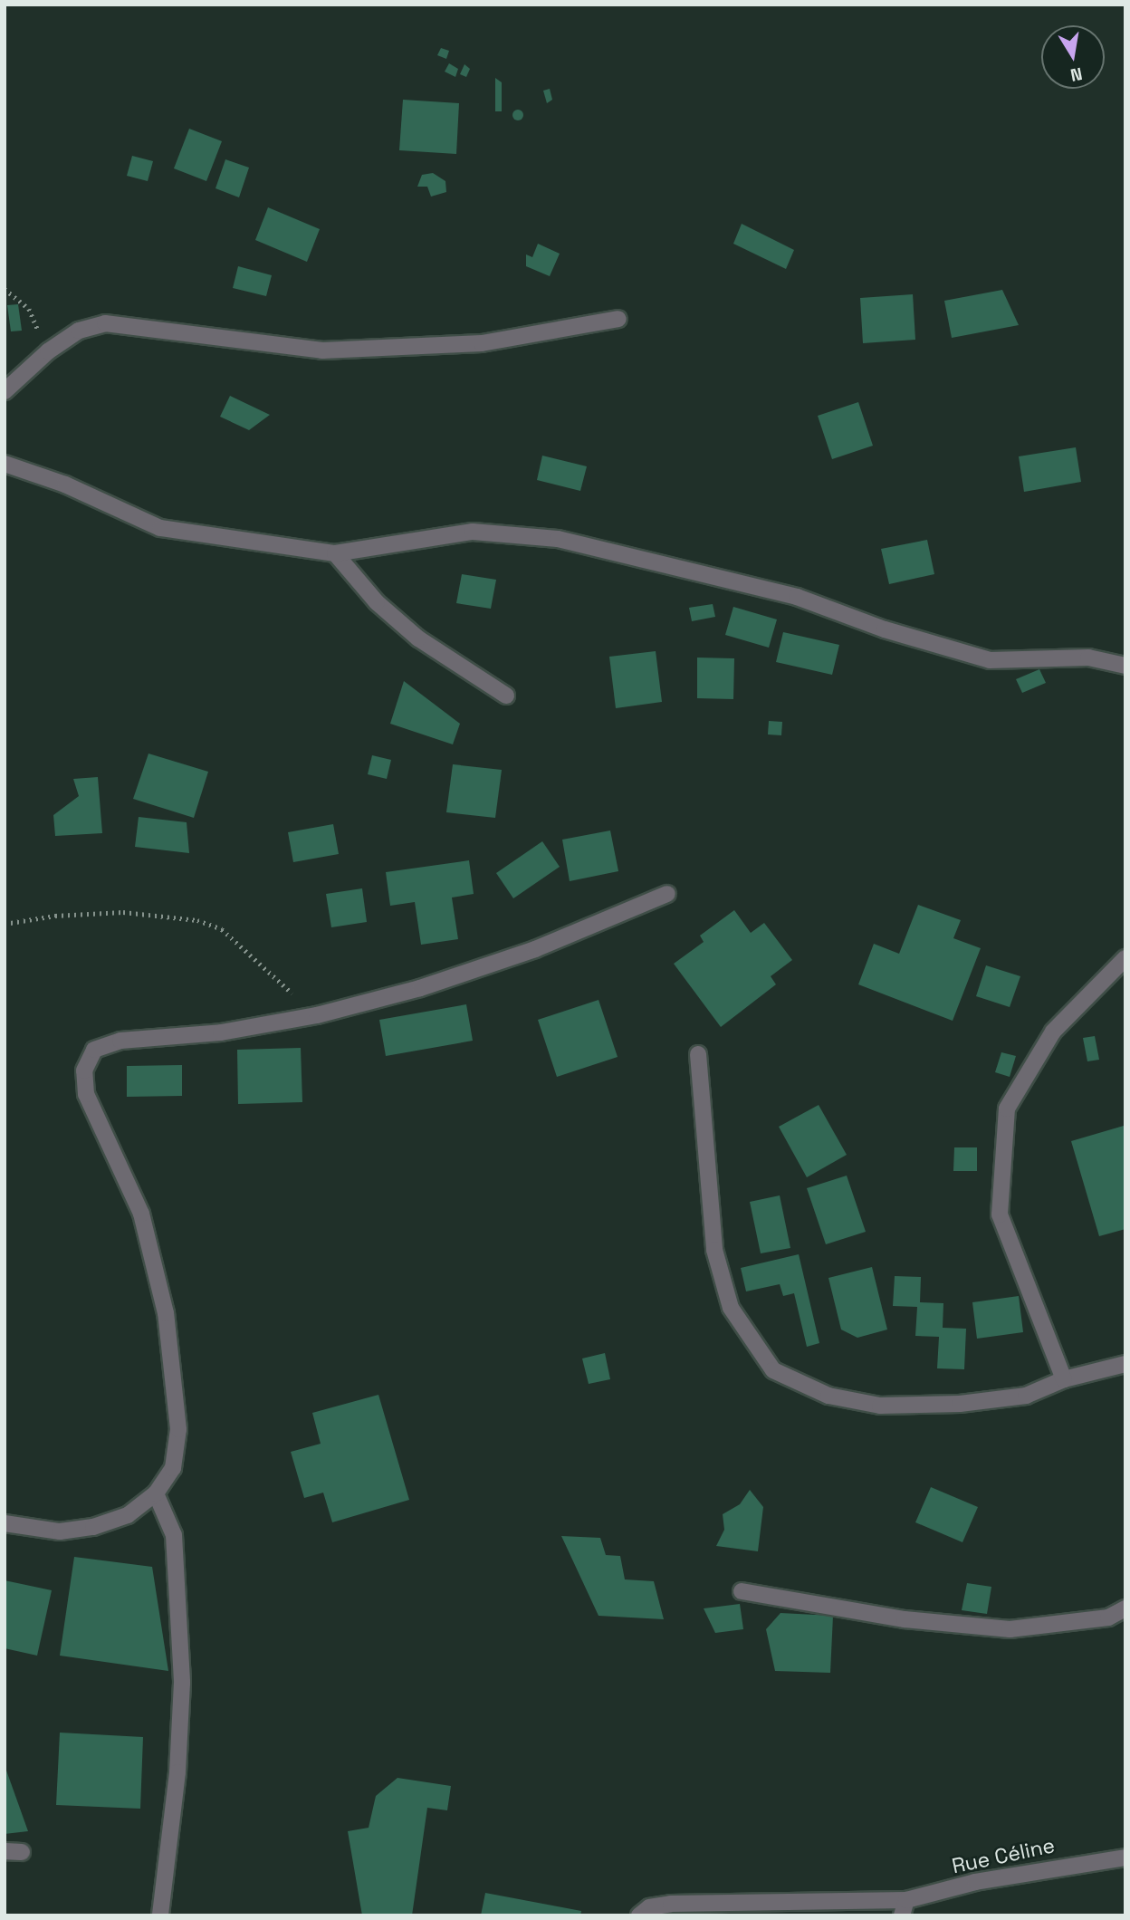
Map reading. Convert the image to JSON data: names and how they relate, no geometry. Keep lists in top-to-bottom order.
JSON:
{
  "streets": {
    "street": ["Rue Céline"]
  },
  "north": "bottom"
}
